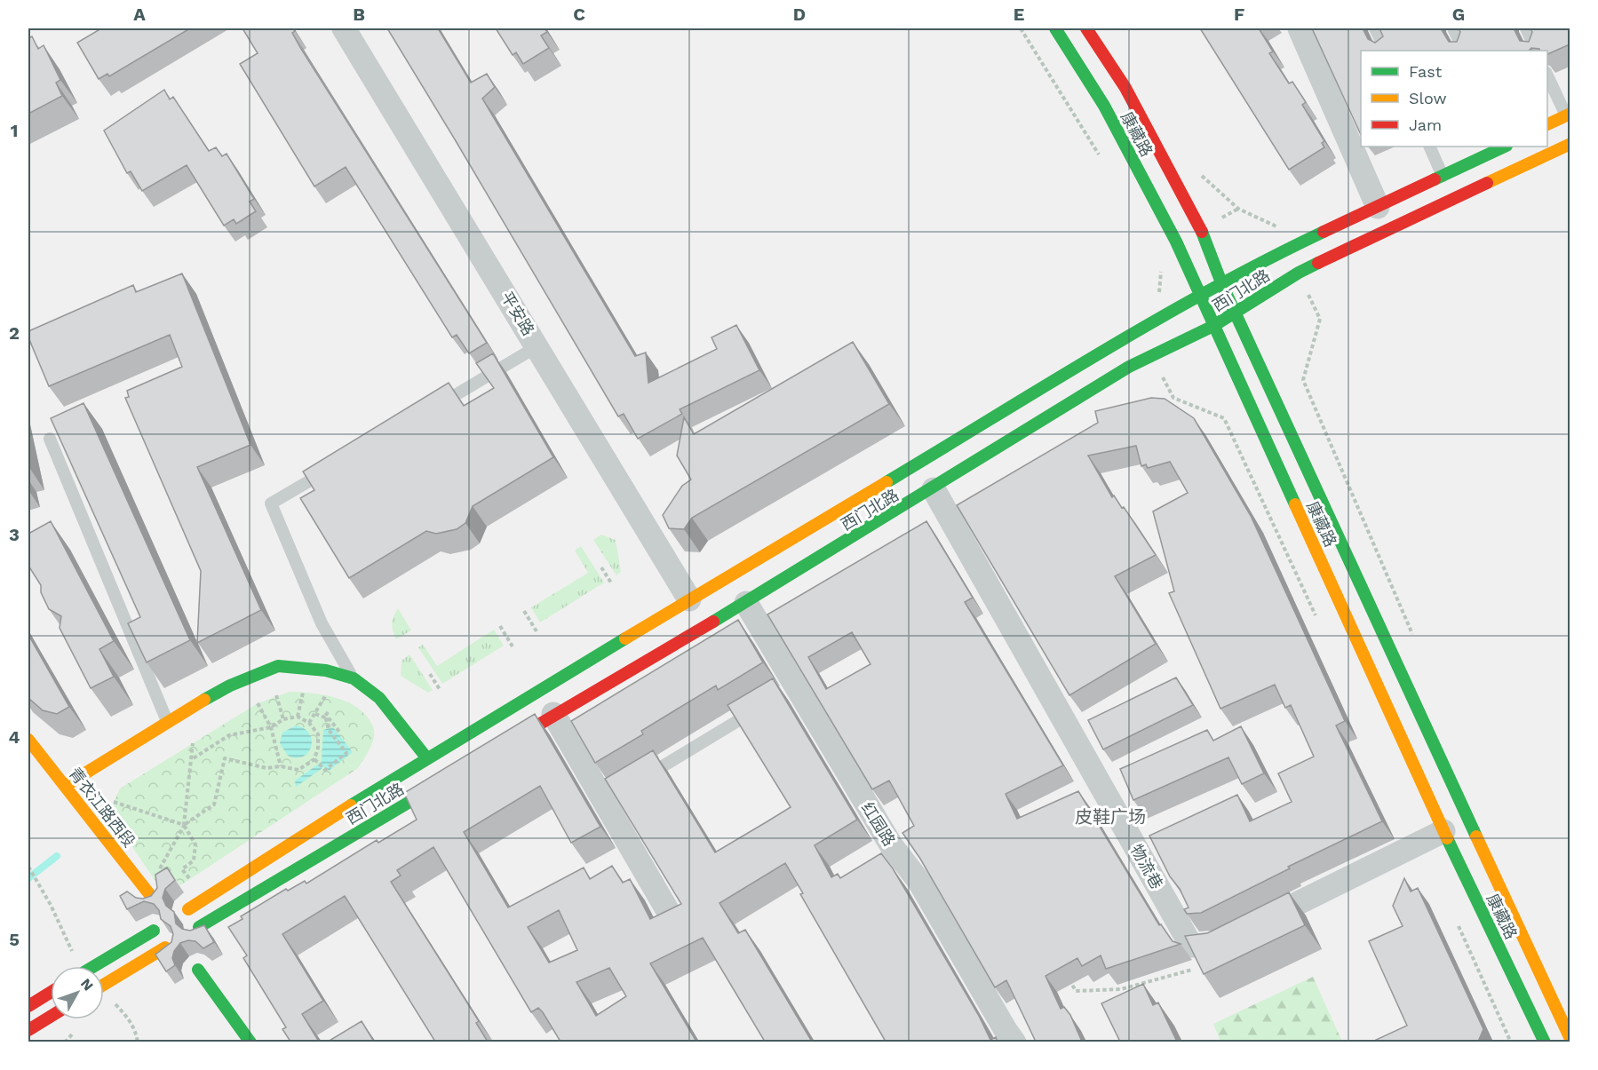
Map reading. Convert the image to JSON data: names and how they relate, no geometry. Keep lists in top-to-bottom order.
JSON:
{
  "streets": {
    "main road": ["康藏路", "西门北路", "青衣江路西段"],
    "street": ["平安路", "红园路", "物流巷"]
  },
  "crossings": [
    ["康藏路", "西门北路"],
    ["西门北路", "平安路"],
    ["西门北路", "红园路"],
    ["西门北路", "物流巷"]
  ],
  "districts": ["皮鞋广场"],
  "legend": ["Fast", "Slow", "Jam"],
  "north": "top right",
  "grid": {
    "columns": [
      "A",
      "B",
      "C",
      "D",
      "E",
      "F",
      "G"
    ],
    "rows": [
      "1",
      "2",
      "3",
      "4",
      "5"
    ]
  }
}
